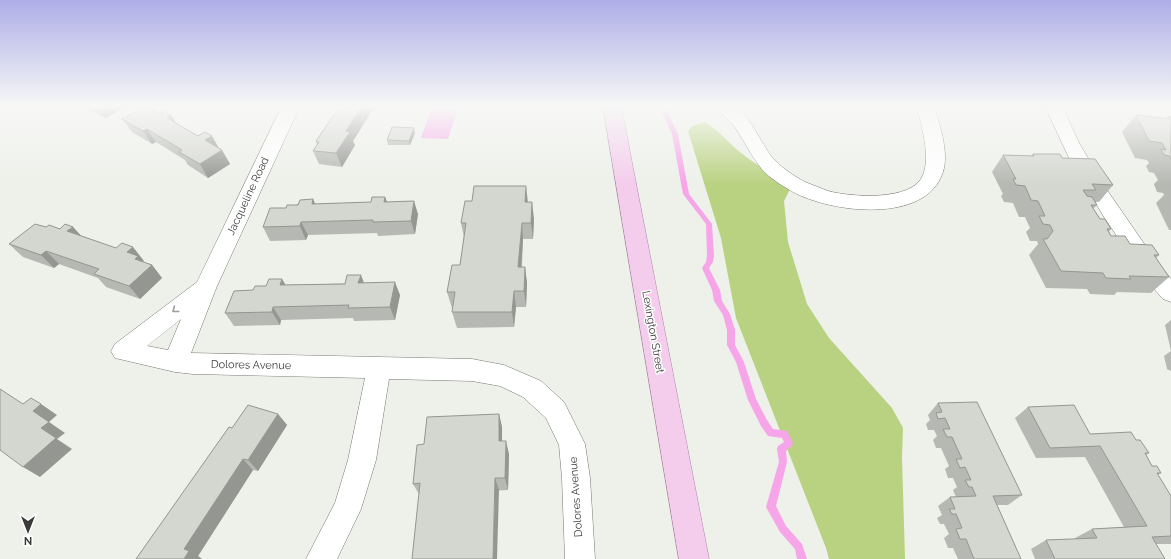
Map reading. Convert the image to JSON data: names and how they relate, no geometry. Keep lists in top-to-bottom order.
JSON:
{
  "streets": {
    "main road": ["Lexington Street"],
    "street": ["Jacqueline Road", "Dolores Avenue"]
  },
  "crossings": [
    ["Jacqueline Road", "Dolores Avenue"]
  ],
  "north": "bottom"
}
